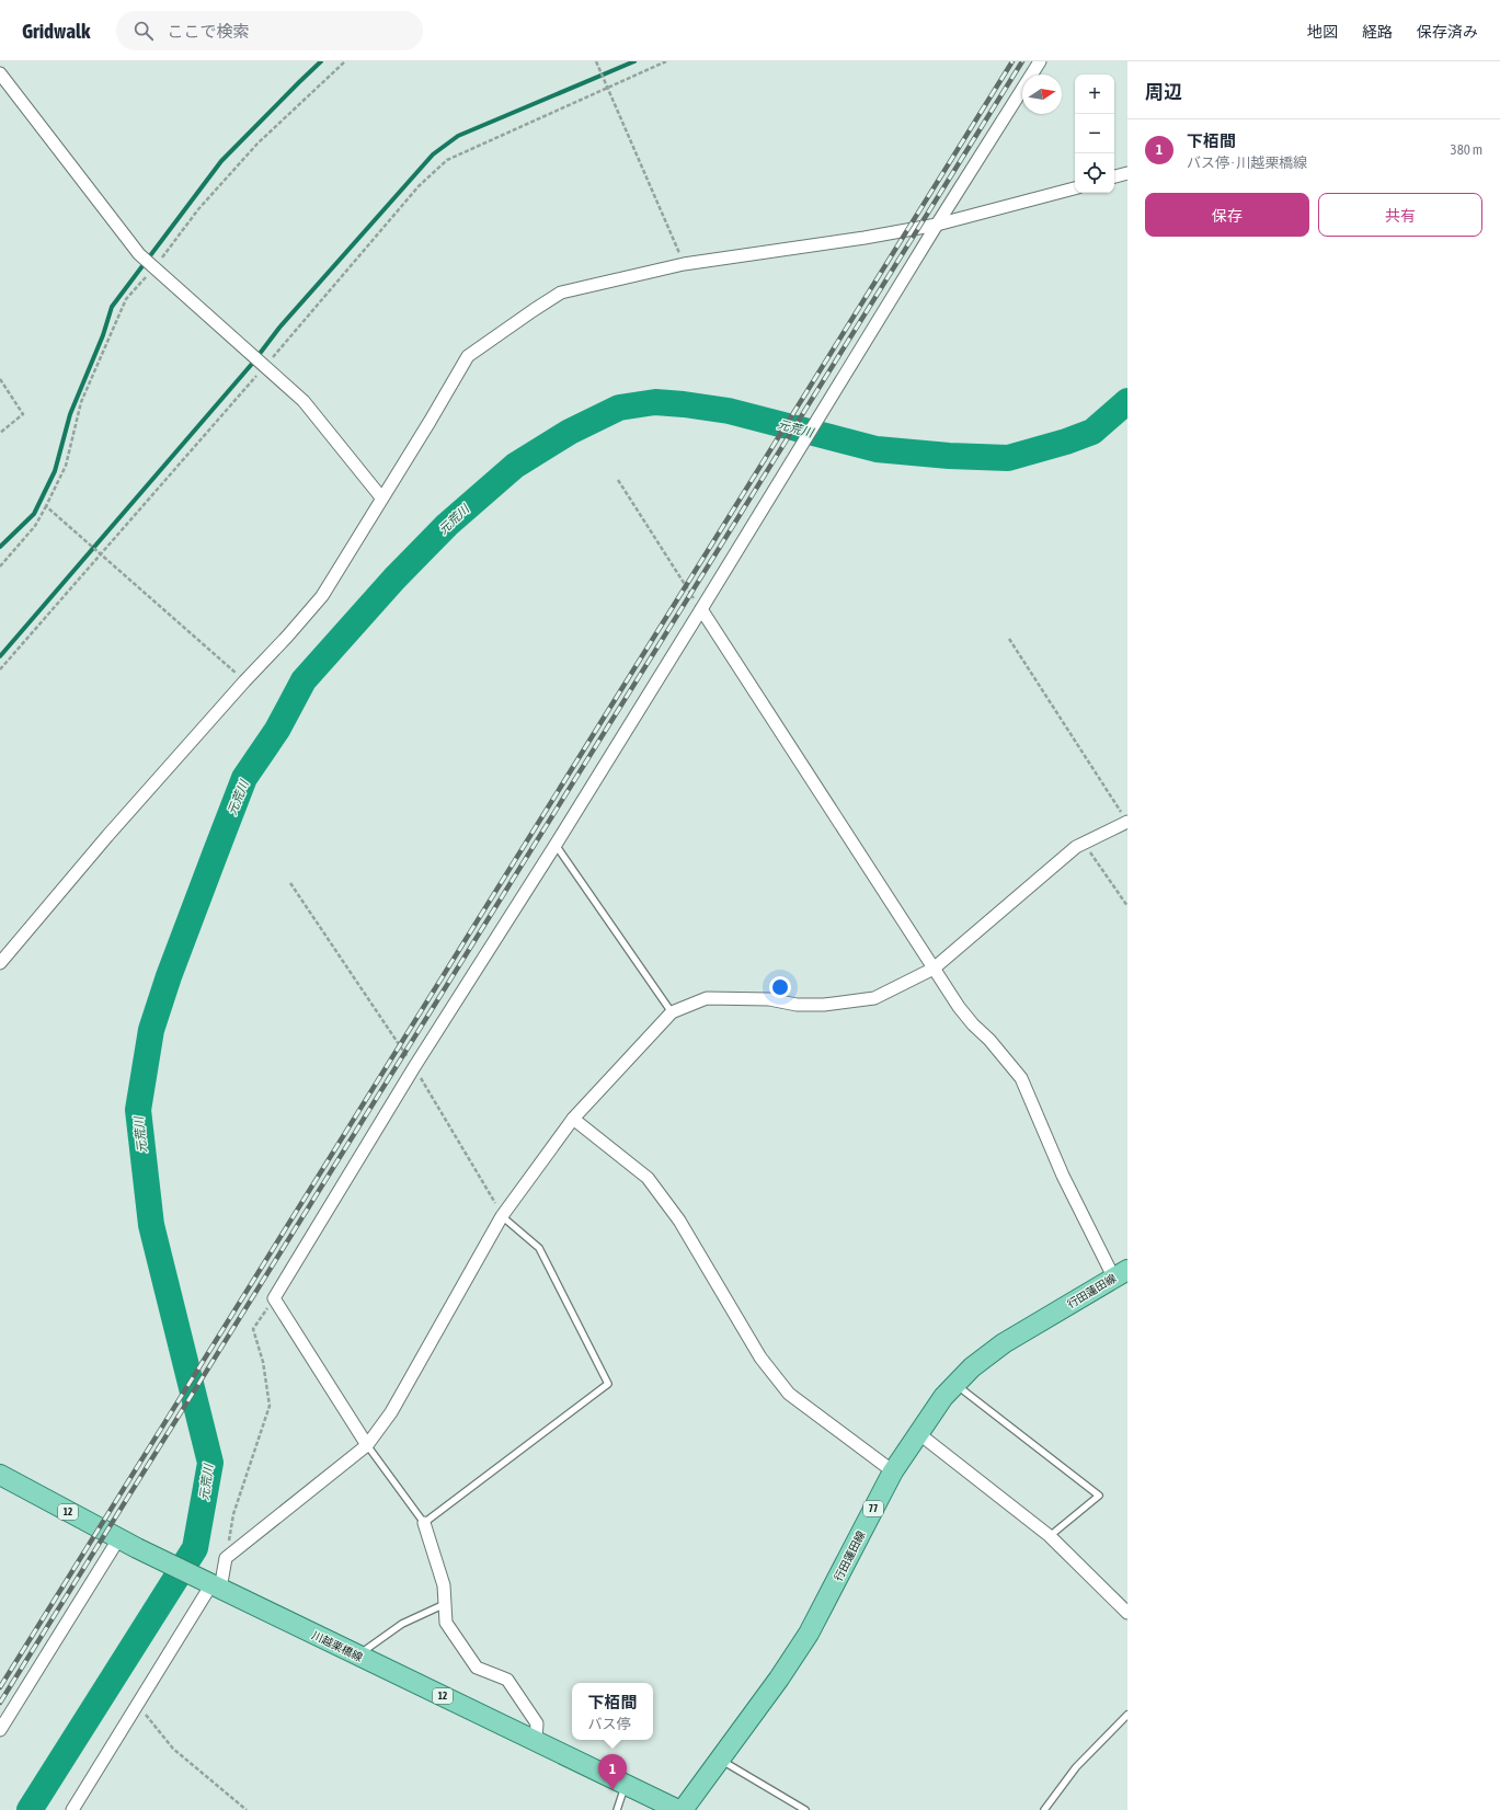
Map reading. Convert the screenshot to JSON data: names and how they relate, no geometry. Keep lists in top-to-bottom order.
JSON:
{
  "streets": {
    "main road": [
      "行田蓮田線",
      "77",
      "12",
      "川越栗橋線"
    ]
  },
  "water": ["元荒川"],
  "north": "right",
  "page": {
    "header": "Gridwalk",
    "search": "ここで検索",
    "nav": ["地図", "経路", "保存済み"],
    "heading": "周辺",
    "map_buttons": ["+", "−"],
    "list": [
      {
        "mark": "1",
        "name": "下栢間",
        "note": "バス停 · 川越栗橋線",
        "value": "380 m"
      }
    ],
    "buttons": ["保存", "共有"],
    "popup": ["下栢間", "バス停"],
    "pins": "1"
  }
}
